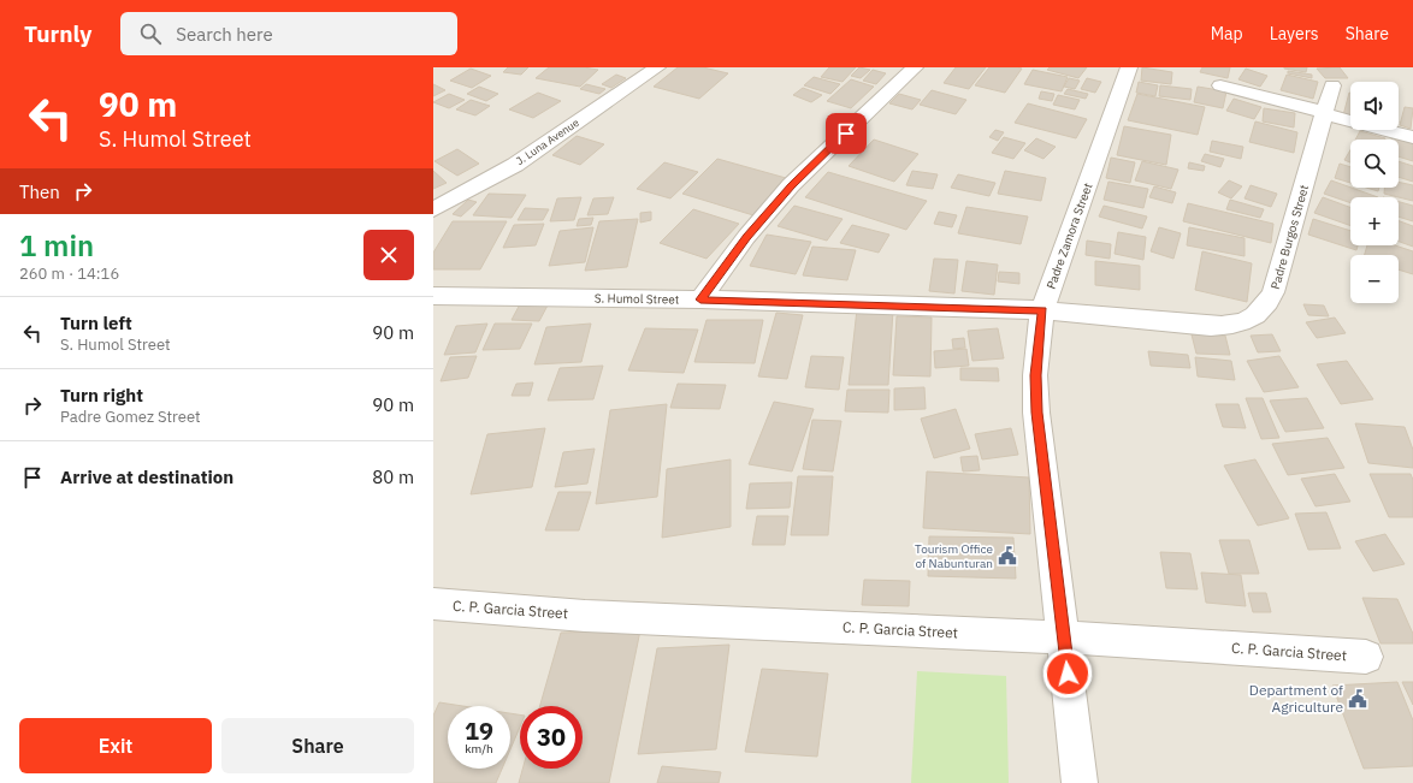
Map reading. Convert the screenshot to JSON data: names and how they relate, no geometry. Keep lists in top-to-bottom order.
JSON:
{
  "streets": {
    "street": [
      "J. Luna Avenue",
      "Padre Zamora Street",
      "Padre Burgos Street",
      "S. Humol Street",
      "C. P. Garcia Street"
    ]
  },
  "crossings": [
    ["Padre Zamora Street", "Padre Burgos Street"],
    ["Padre Zamora Street", "S. Humol Street"],
    ["Padre Zamora Street", "C. P. Garcia Street"],
    ["Padre Burgos Street", "S. Humol Street"]
  ],
  "places": {
    "public building": ["Tourism Office of Nabunturan", "Department of Agriculture"]
  },
  "page": {
    "header": "Turnly",
    "search": "Search here",
    "nav": ["Map", "Layers", "Share"],
    "turn": ["90 m", "S. Humol Street"],
    "map_buttons": ["+", "−"],
    "then": "Then",
    "heading": ["1 min", "260 m · 14:16"],
    "list": [
      {
        "name": "Turn left",
        "note": "S. Humol Street",
        "value": "90 m"
      },
      {
        "name": "Turn right",
        "note": "Padre Gomez Street",
        "value": "90 m"
      },
      {
        "name": "Arrive at destination",
        "value": "80 m"
      }
    ],
    "speed": "19 km/h",
    "limit": "30",
    "buttons": ["Exit", "Share"]
  }
}
